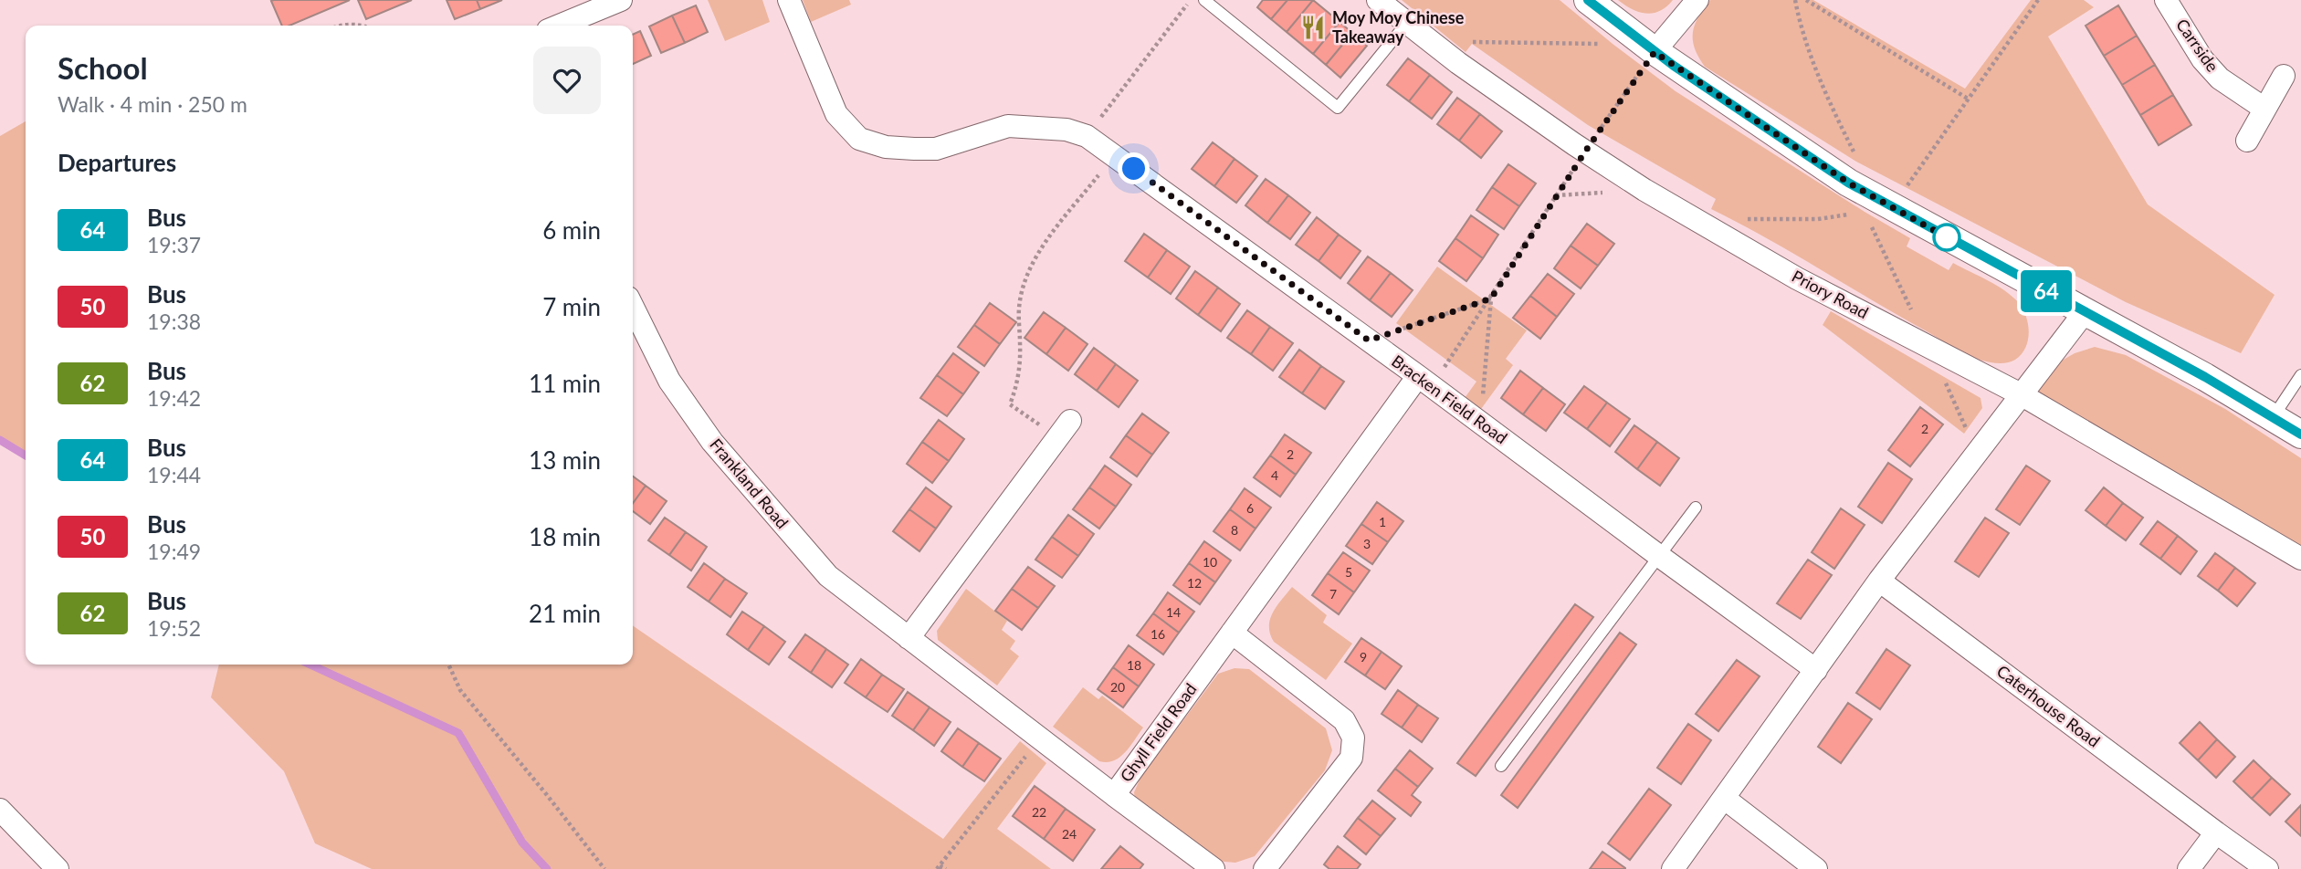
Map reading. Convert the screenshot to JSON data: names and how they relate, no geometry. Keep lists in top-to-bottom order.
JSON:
{
  "streets": {
    "street": [
      "Carrside",
      "Priory Road",
      "Bracken Field Road",
      "Frankland Road",
      "Caterhouse Road",
      "Ghyll Field Road"
    ]
  },
  "crossings": [
    ["Bracken Field Road", "Ghyll Field Road"],
    ["Frankland Road", "Ghyll Field Road"]
  ],
  "places": {
    "restaurant": ["Moy Moy Chinese Takeaway"]
  },
  "lines": ["bus line 64"],
  "house_numbers": [
    "2",
    "2",
    "4",
    "6",
    "1",
    "8",
    "3",
    "10",
    "5",
    "12",
    "7",
    "14",
    "16",
    "9",
    "18",
    "20",
    "22",
    "24"
  ],
  "page": {
    "on_map": "64",
    "heading": [
      ["School", "Walk · 4 min · 250 m"],
      "Departures"
    ],
    "list": [
      {
        "mark": "64",
        "name": "Bus",
        "note": "19:37",
        "value": "6 min"
      },
      {
        "mark": "50",
        "name": "Bus",
        "note": "19:38",
        "value": "7 min"
      },
      {
        "mark": "62",
        "name": "Bus",
        "note": "19:42",
        "value": "11 min"
      },
      {
        "mark": "64",
        "name": "Bus",
        "note": "19:44",
        "value": "13 min"
      },
      {
        "mark": "50",
        "name": "Bus",
        "note": "19:49",
        "value": "18 min"
      },
      {
        "mark": "62",
        "name": "Bus",
        "note": "19:52",
        "value": "21 min"
      }
    ]
  }
}
